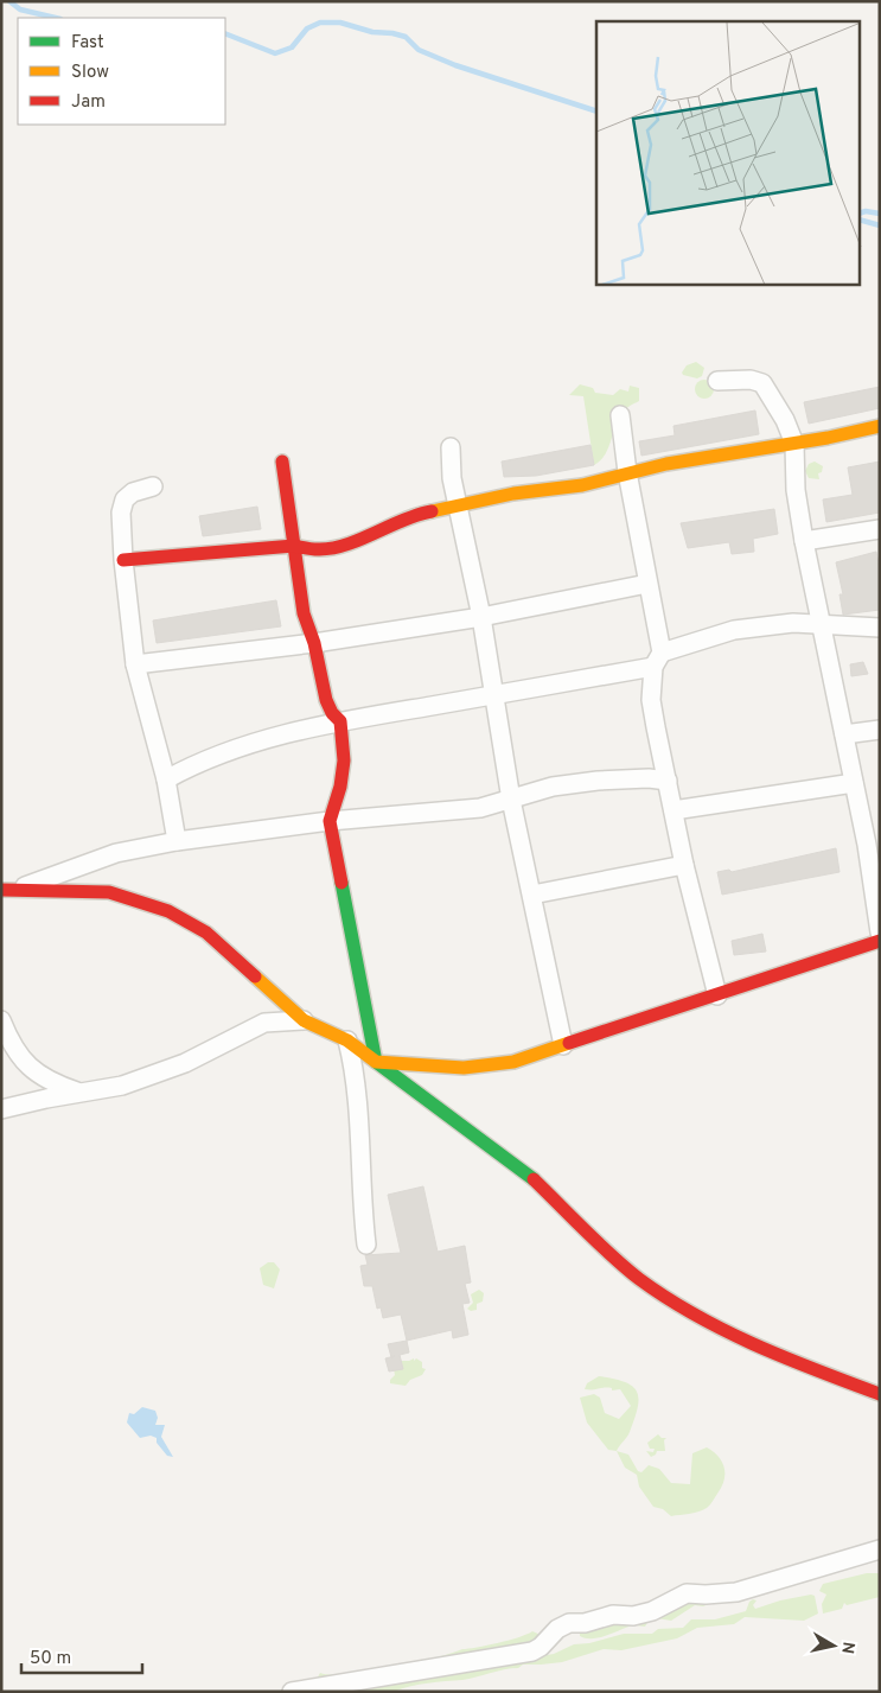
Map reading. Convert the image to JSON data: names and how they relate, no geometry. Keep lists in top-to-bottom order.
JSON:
{
  "legend": ["Fast", "Slow", "Jam"],
  "scale_bar": "50 m",
  "north": "right"
}
